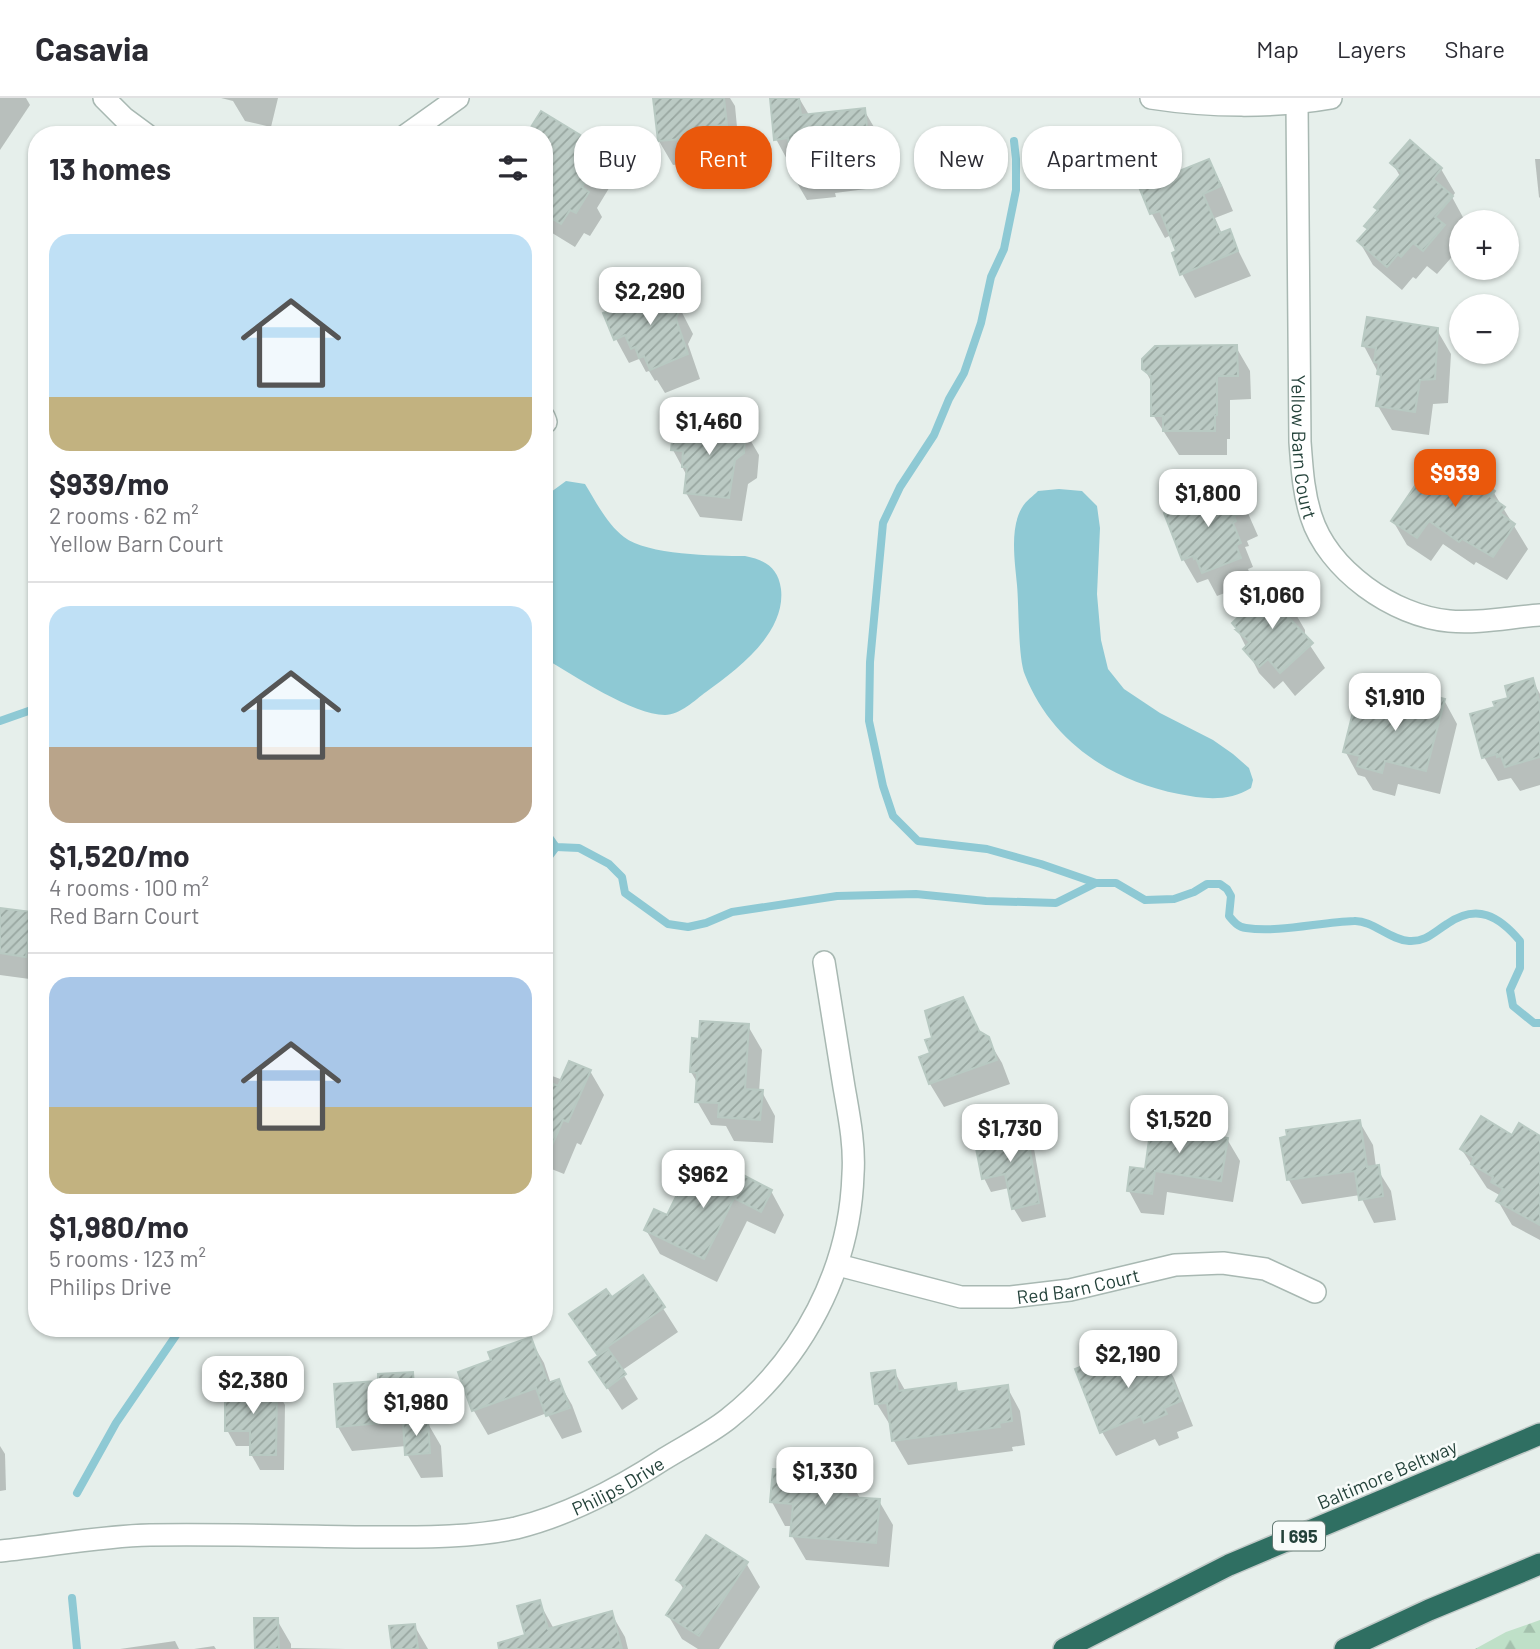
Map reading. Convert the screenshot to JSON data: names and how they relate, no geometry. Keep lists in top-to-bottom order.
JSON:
{
  "streets": {
    "highway": ["Baltimore Beltway", "I 695"],
    "street": ["Yellow Barn Court", "Red Barn Court", "Philips Drive"]
  },
  "crossings": [
    ["Red Barn Court", "Philips Drive"]
  ],
  "page": {
    "header": "Casavia",
    "nav": ["Map", "Layers", "Share"],
    "chip": [
      "Buy",
      "Rent",
      "Filters",
      "New",
      "Apartment"
    ],
    "heading": "13 homes",
    "map_buttons": ["+", "−"],
    "list": [
      {
        "name": "$939/mo",
        "note": "2 rooms · 62 m² · Yellow Barn Court"
      },
      {
        "name": "$1,520/mo",
        "note": "4 rooms · 100 m² · Red Barn Court"
      },
      {
        "name": "$1,980/mo",
        "note": "5 rooms · 123 m² · Philips Drive"
      }
    ],
    "price": [
      "$2,290",
      "$1,460",
      "$939",
      "$1,800",
      "$1,060",
      "$1,910",
      "$1,520",
      "$1,730",
      "$962",
      "$2,190",
      "$2,380",
      "$1,980",
      "$1,330"
    ]
  }
}
